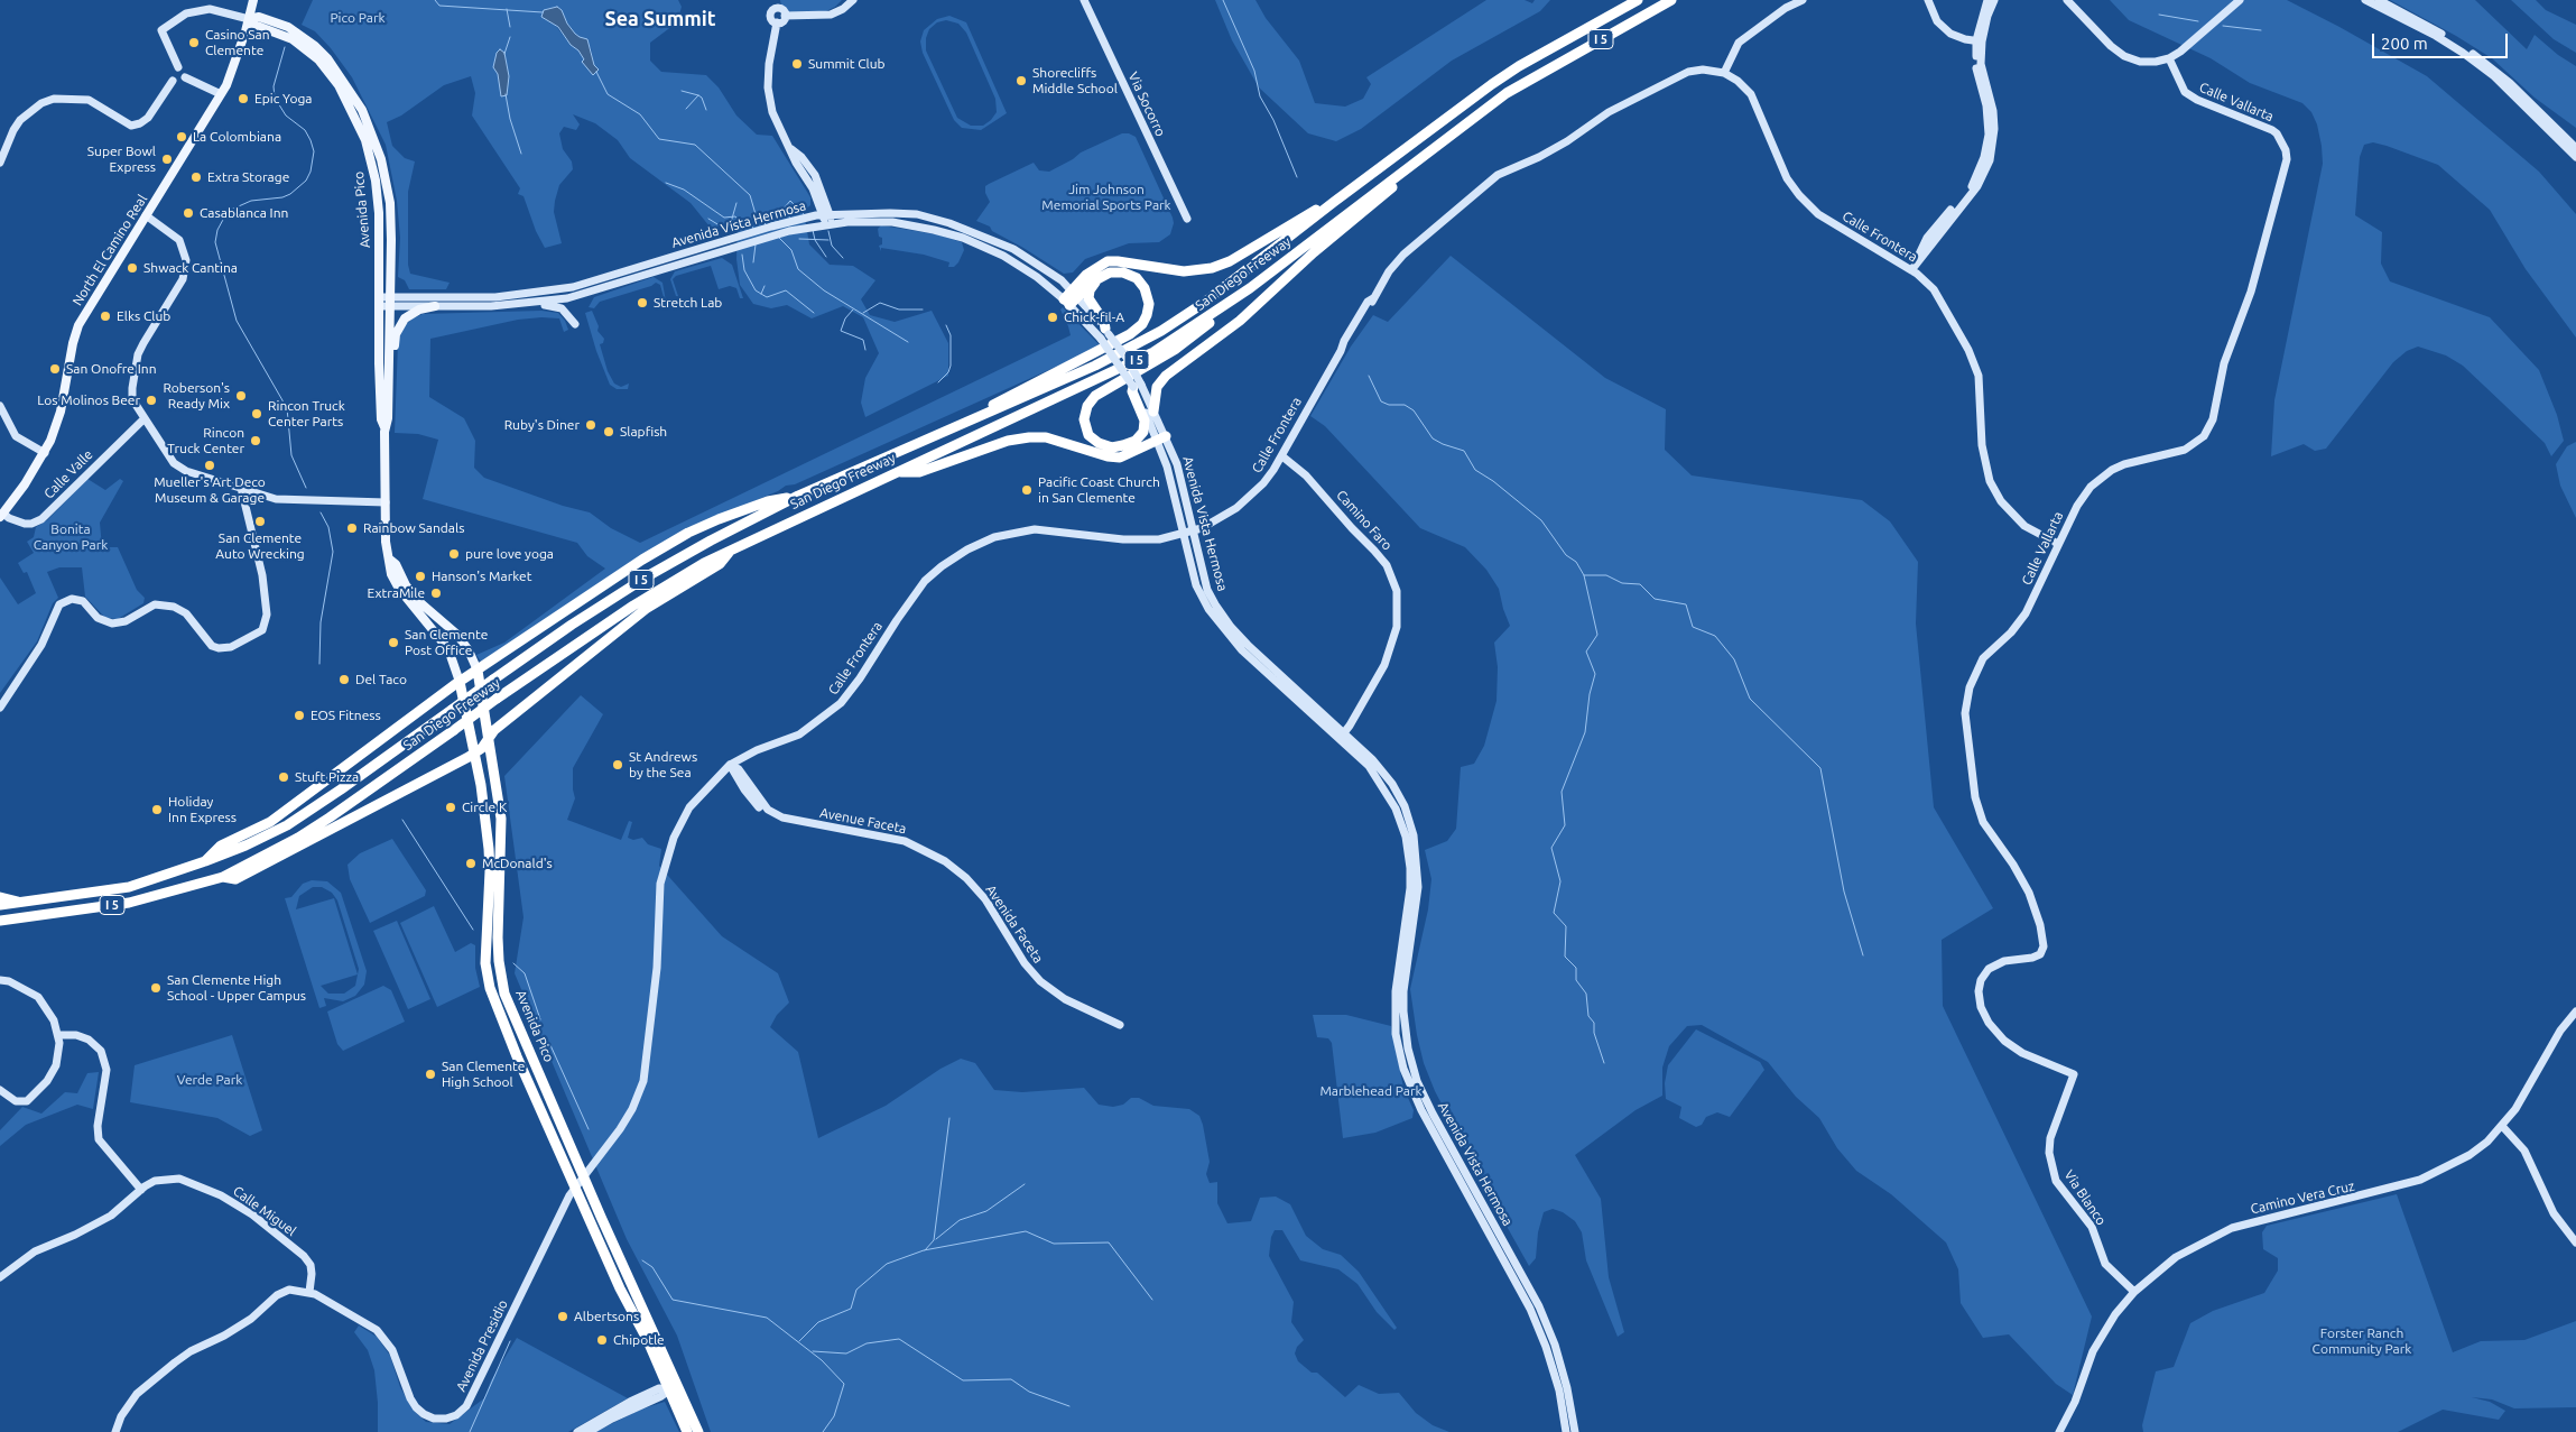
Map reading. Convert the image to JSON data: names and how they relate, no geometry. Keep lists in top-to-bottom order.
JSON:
{
  "streets": {
    "highway": ["I 5", "Avenida Pico", "San Diego Freeway"],
    "main road": ["North El Camino Real"],
    "street": [
      "Calle Vallarta",
      "Via Socorro",
      "Avenida Vista Hermosa",
      "Calle Frontera",
      "Calle Valle",
      "Camino Faro",
      "Avenue Faceta",
      "Avenida Faceta",
      "Via Blanco",
      "Camino Vera Cruz",
      "Calle Miguel",
      "Avenida Presidio"
    ]
  },
  "crossings": [
    ["Calle Vallarta", "Calle Frontera"],
    ["Calle Vallarta", "Via Blanco"],
    ["Avenida Pico", "Avenida Vista Hermosa"],
    ["Avenida Pico", "Calle Frontera"],
    ["Avenida Pico", "North El Camino Real"],
    ["Avenida Pico", "Avenida Presidio"],
    ["Avenida Vista Hermosa", "Calle Frontera"],
    ["Avenida Vista Hermosa", "Camino Faro"],
    ["Calle Frontera", "Camino Faro"],
    ["Calle Frontera", "Avenida Presidio"],
    ["North El Camino Real", "Calle Valle"],
    ["Avenue Faceta", "Avenida Faceta"],
    ["Via Blanco", "Camino Vera Cruz"],
    ["Calle Miguel", "Avenida Presidio"]
  ],
  "districts": ["Sea Summit"],
  "parks": [
    "Pico Park",
    "Jim Johnson Memorial Sports Park",
    "Bonita Canyon Park",
    "Verde Park",
    "Marblehead Park",
    "Forster Ranch Community Park"
  ],
  "places": [
    "Casino San Clemente",
    "Summit Club",
    "Shorecliffs Middle School",
    "Epic Yoga",
    "La Colombiana",
    "Super Bowl Express",
    "Extra Storage",
    "Casablanca Inn",
    "Shwack Cantina",
    "Stretch Lab",
    "Elks Club",
    "Chick-fil-A",
    "San Onofre Inn",
    "Roberson's Ready Mix",
    "Los Molinos Beer",
    "Rincon Truck Center Parts",
    "Ruby's Diner",
    "Slapfish",
    "Rincon Truck Center",
    "Mueller's Art Deco Museum & Garage",
    "Pacific Coast Church in San Clemente",
    "San Clemente Auto Wrecking",
    "Rainbow Sandals",
    "pure love yoga",
    "Hanson's Market",
    "ExtraMile",
    "San Clemente Post Office",
    "Del Taco",
    "EOS Fitness",
    "St Andrews by the Sea",
    "Stuft Pizza",
    "Circle K",
    "Holiday Inn Express",
    "McDonald's",
    "San Clemente High School - Upper Campus",
    "San Clemente High School",
    "Albertsons",
    "Chipotle"
  ],
  "scale_bar": "200 m"
}
